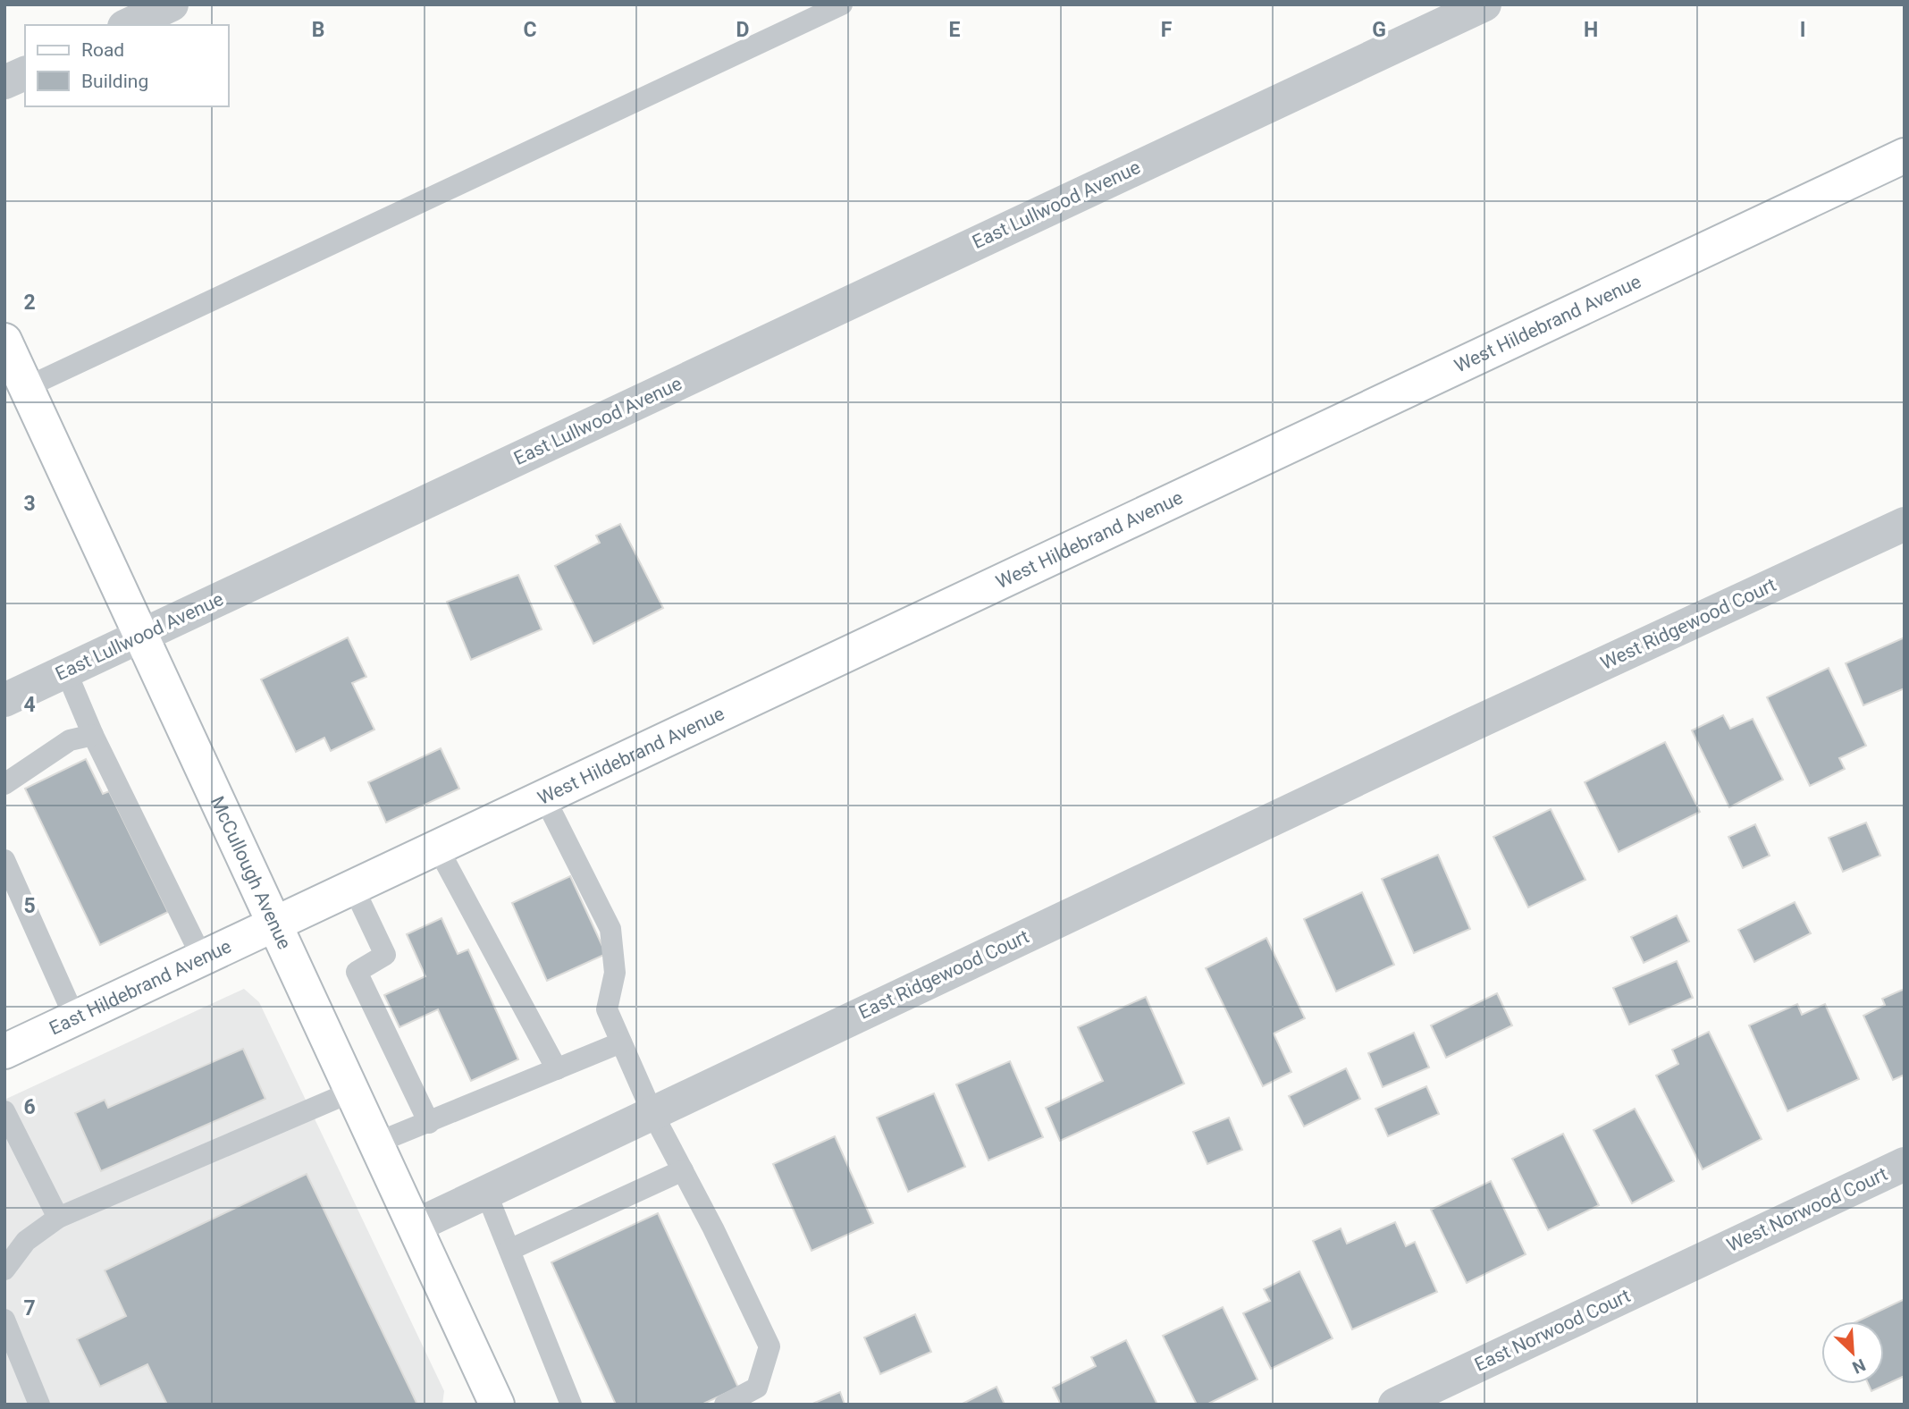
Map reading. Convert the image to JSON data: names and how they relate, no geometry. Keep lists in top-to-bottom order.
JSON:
{
  "streets": {
    "main road": ["West Hildebrand Avenue", "McCullough Avenue", "East Hildebrand Avenue"],
    "street": [
      "East Lullwood Avenue",
      "West Ridgewood Court",
      "East Ridgewood Court",
      "West Norwood Court",
      "East Norwood Court"
    ]
  },
  "crossings": [
    ["East Lullwood Avenue", "McCullough Avenue"],
    ["West Hildebrand Avenue", "McCullough Avenue"],
    ["West Hildebrand Avenue", "East Hildebrand Avenue"],
    ["West Ridgewood Court", "East Ridgewood Court"],
    ["McCullough Avenue", "East Ridgewood Court"],
    ["McCullough Avenue", "East Hildebrand Avenue"],
    ["West Norwood Court", "East Norwood Court"]
  ],
  "legend": ["Road", "Building"],
  "north": "bottom right",
  "grid": {
    "columns": [
      "B",
      "C",
      "D",
      "E",
      "F",
      "G",
      "H",
      "I"
    ],
    "rows": [
      "2",
      "3",
      "4",
      "5",
      "6",
      "7"
    ]
  }
}
